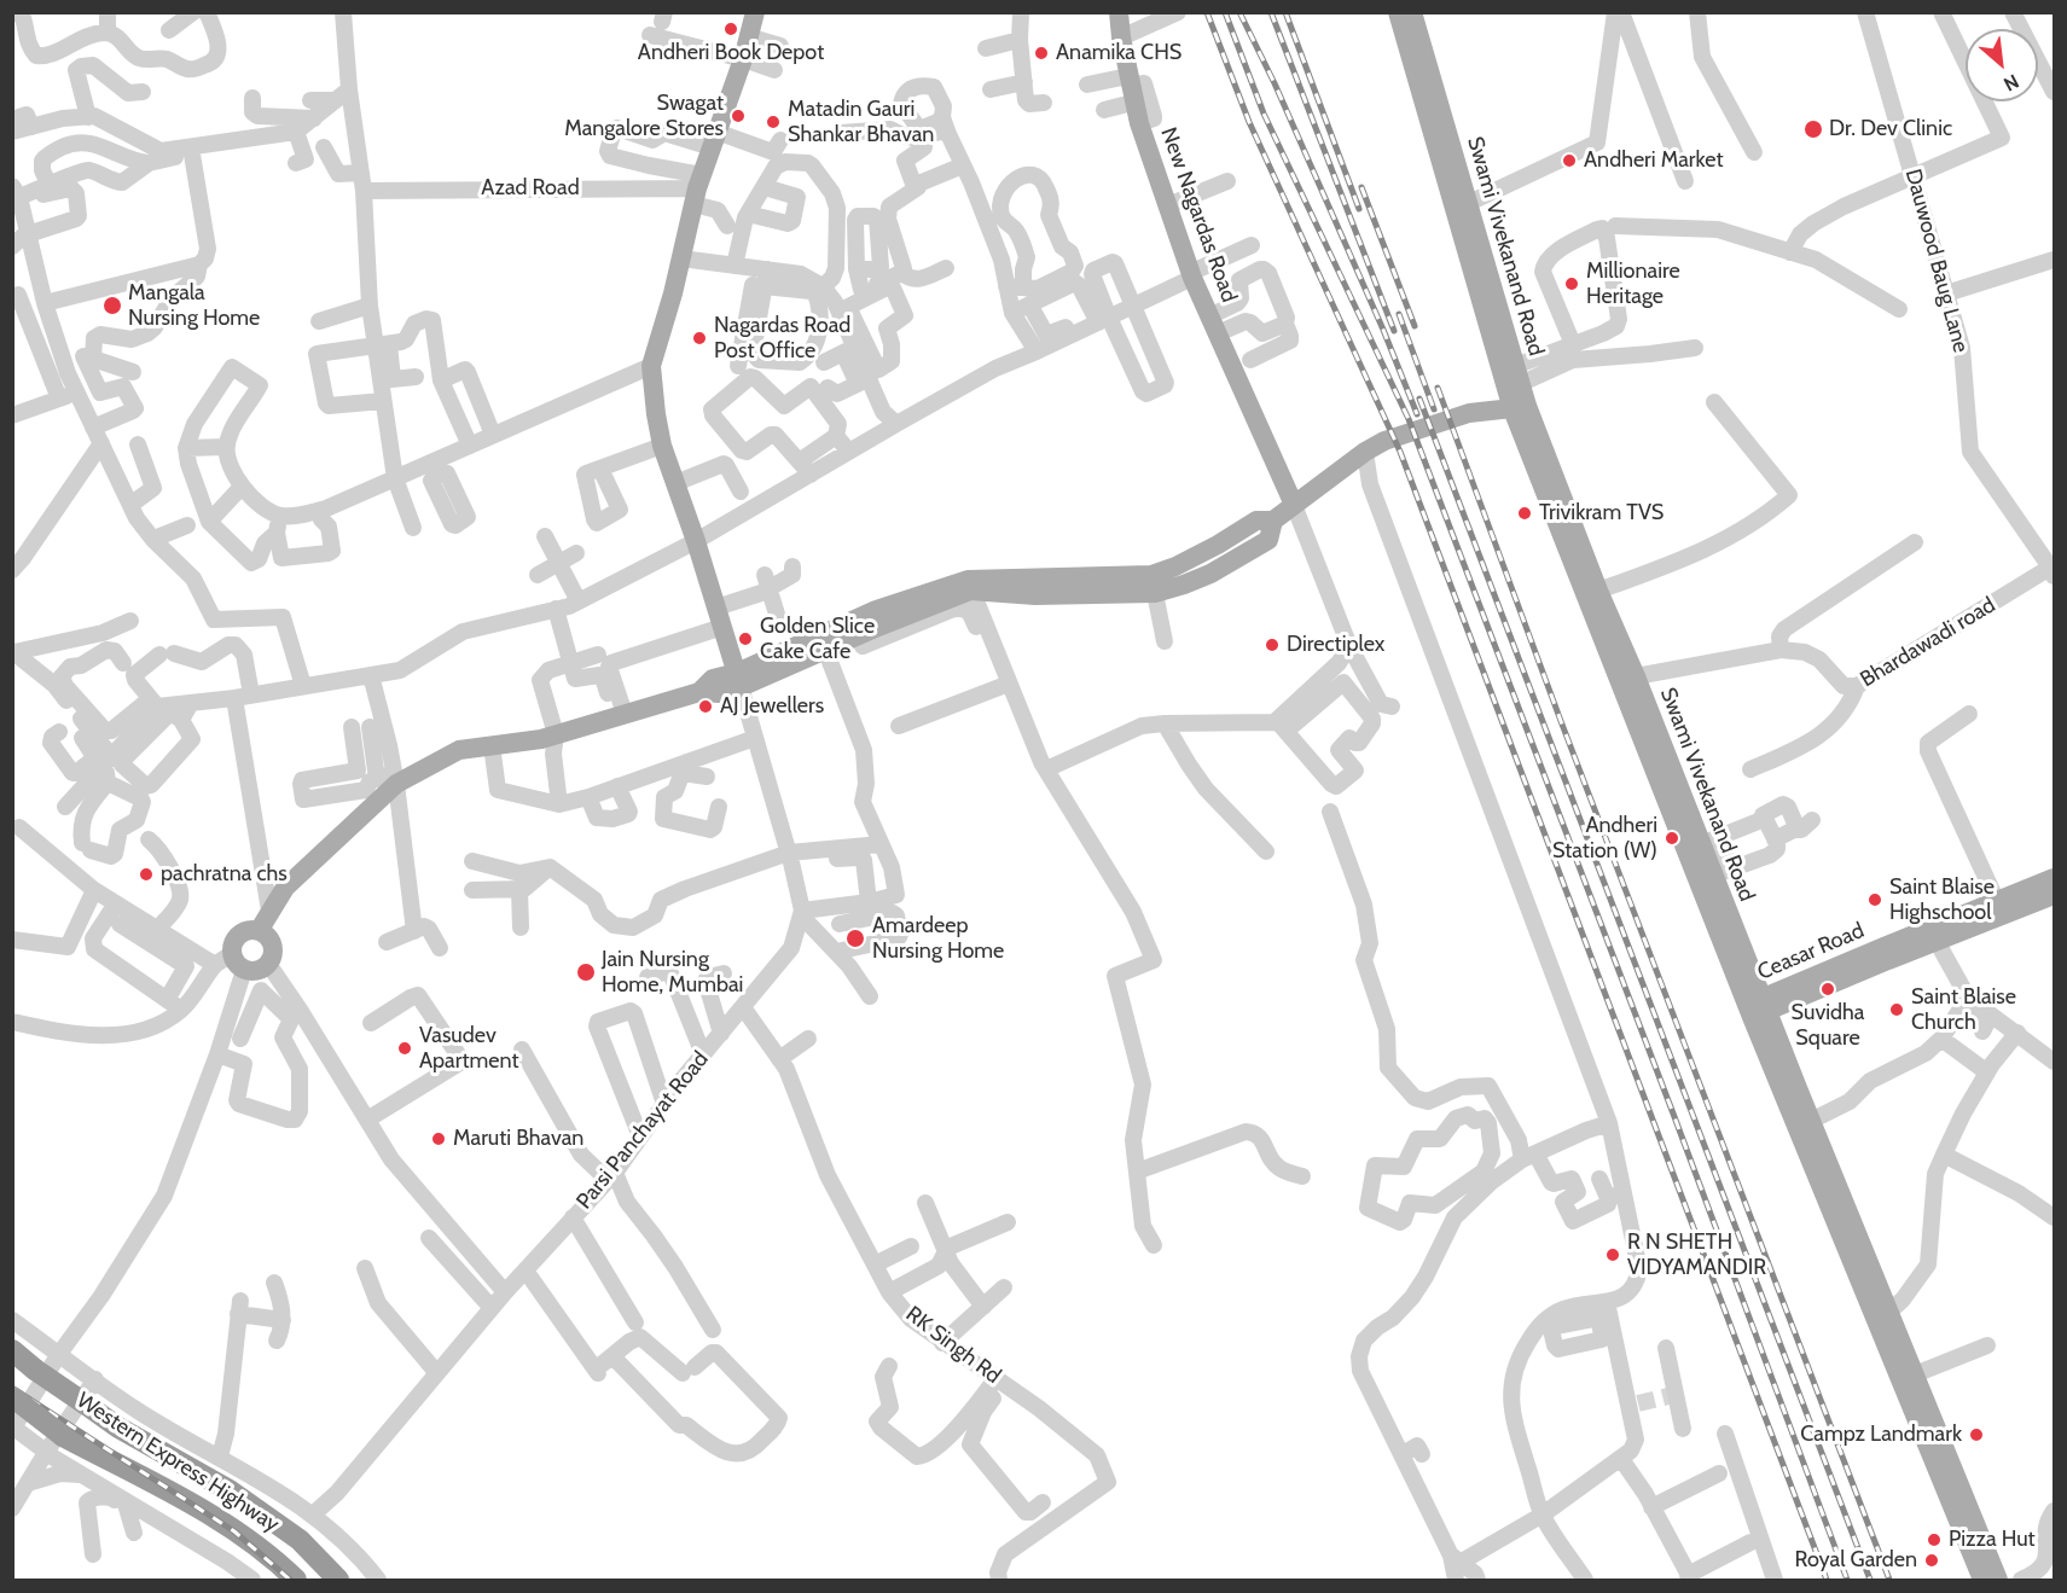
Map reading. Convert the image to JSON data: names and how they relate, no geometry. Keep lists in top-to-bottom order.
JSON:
{
  "streets": {
    "highway": ["Western Express Highway"],
    "main road": ["New Nagardas Road", "Swami Vivekanand Road", "Ceasar Road"],
    "street": [
      "Azad Road",
      "Dauwood Baug Lane",
      "Bhardawadi road",
      "Parsi Panchayat Road",
      "RK Singh Rd"
    ]
  },
  "crossings": [
    ["Swami Vivekanand Road", "Bhardawadi road"],
    ["Swami Vivekanand Road", "Ceasar Road"],
    ["Dauwood Baug Lane", "Bhardawadi road"],
    ["Parsi Panchayat Road", "RK Singh Rd"]
  ],
  "places": [
    "Andheri Book Depot",
    "Anamika CHS",
    "Swagat Mangalore Stores",
    "Matadin Gauri Shankar Bhavan",
    "Dr. Dev Clinic",
    "Andheri Market",
    "Millionaire Heritage",
    "Mangala Nursing Home",
    "Nagardas Road Post Office",
    "Trivikram TVS",
    "Golden Slice Cake Cafe",
    "Directiplex",
    "AJ Jewellers",
    "Andheri Station (W)",
    "pachratna chs",
    "Saint Blaise Highschool",
    "Amardeep Nursing Home",
    "Jain Nursing Home, Mumbai",
    "Suvidha Square",
    "Saint Blaise Church",
    "Vasudev Apartment",
    "Maruti Bhavan",
    "R N SHETH VIDYAMANDIR",
    "Campz Landmark",
    "Pizza Hut",
    "Royal Garden"
  ],
  "north": "bottom right"
}
